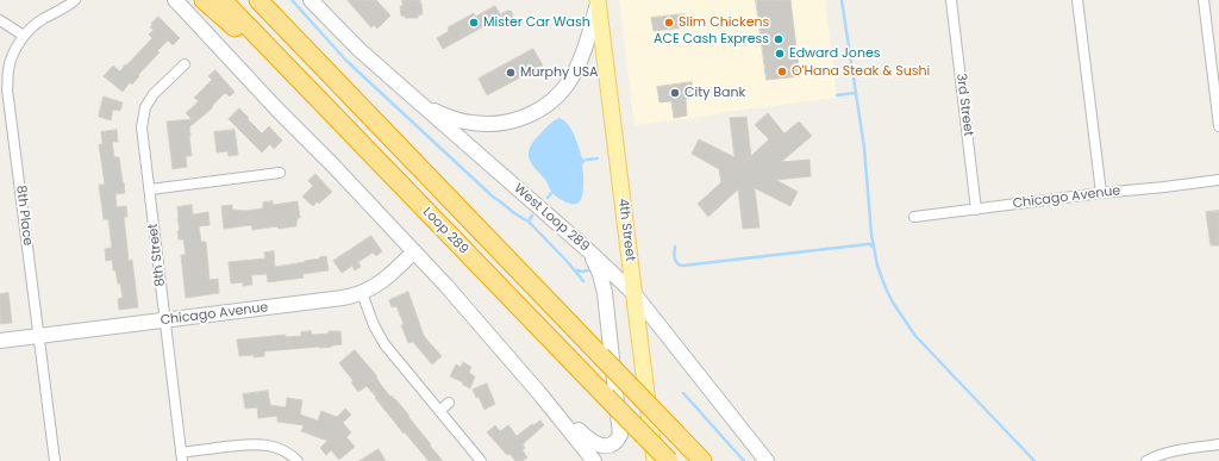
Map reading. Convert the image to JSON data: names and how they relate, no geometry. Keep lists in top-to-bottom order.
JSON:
{
  "streets": {
    "highway": ["Loop 289"],
    "main road": ["Chicago Avenue", "West Loop 289", "4th Street"],
    "street": ["3rd Street", "8th Place", "8th Street"]
  },
  "crossings": [
    ["3rd Street", "Chicago Avenue"],
    ["Chicago Avenue", "8th Place"],
    ["Chicago Avenue", "8th Street"],
    ["West Loop 289", "4th Street"]
  ],
  "places": [
    "Mister Car Wash",
    "Slim Chickens",
    "ACE Cash Express",
    "Edward Jones",
    "O'Hana Steak & Sushi",
    "Murphy USA",
    "City Bank"
  ]
}
